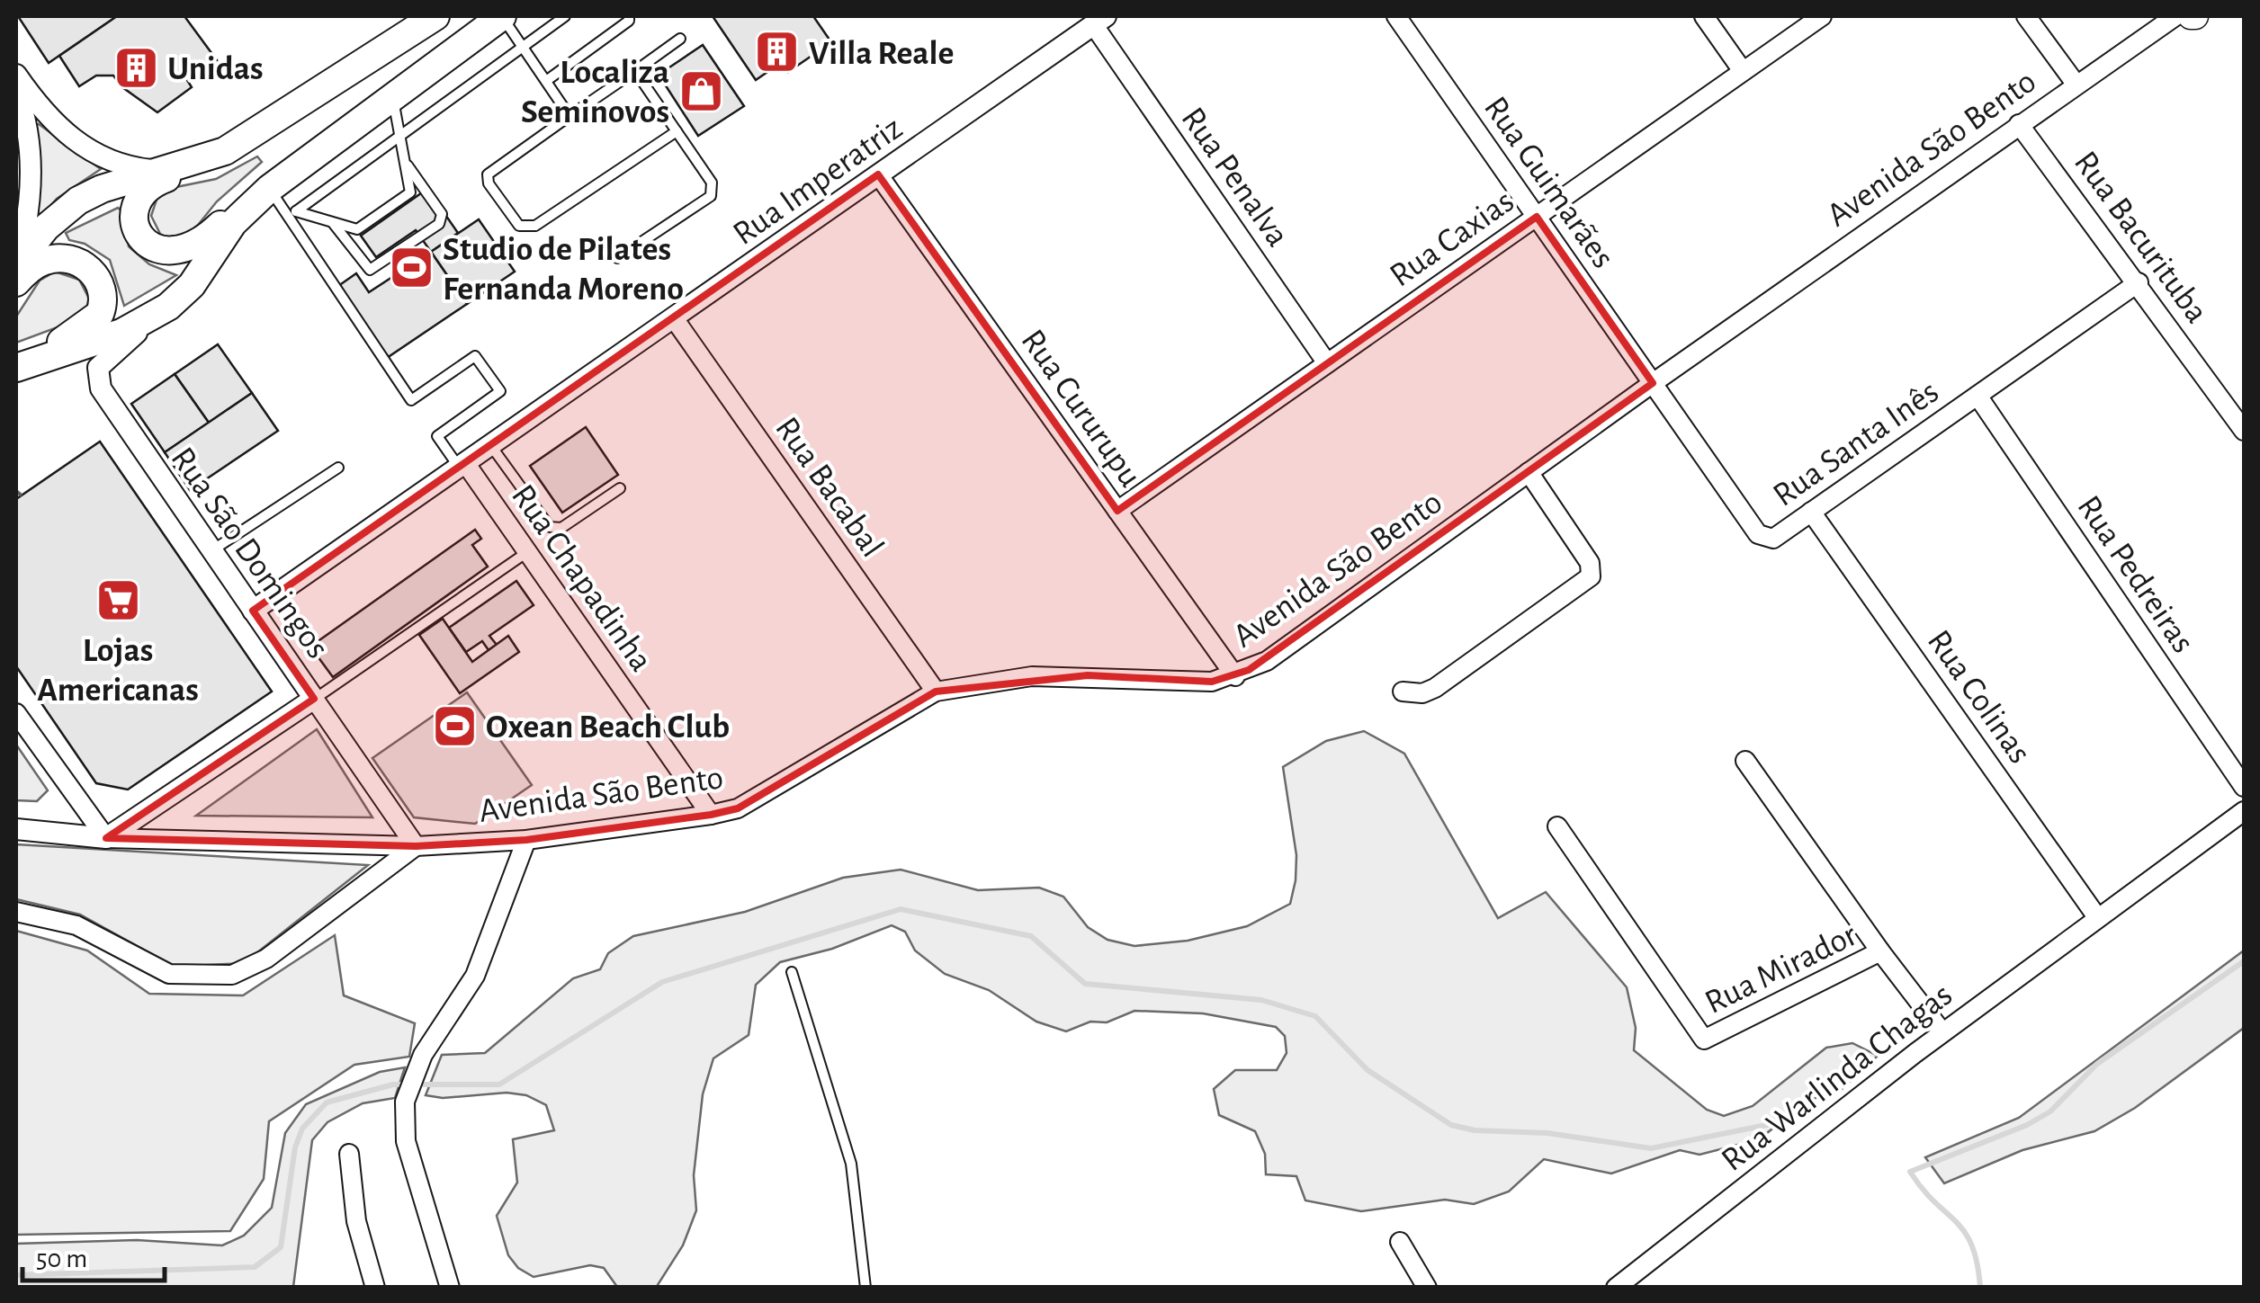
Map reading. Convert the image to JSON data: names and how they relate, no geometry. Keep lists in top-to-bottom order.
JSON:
{
  "streets": {
    "street": [
      "Avenida São Bento",
      "Rua Penalva",
      "Rua Imperatriz",
      "Rua Guimarães",
      "Rua Bacurituba",
      "Rua Caxias",
      "Rua Cururupu",
      "Rua Santa Inês",
      "Rua Bacabal",
      "Rua São Domingos",
      "Rua Pedreiras",
      "Rua Chapadinha",
      "Rua Colinas",
      "Rua Mirador",
      "Rua Warlinda Chagas"
    ]
  },
  "crossings": [
    ["Avenida São Bento", "Rua Guimarães"],
    ["Avenida São Bento", "Rua Bacurituba"],
    ["Avenida São Bento", "Rua Cururupu"],
    ["Avenida São Bento", "Rua Santa Inês"],
    ["Avenida São Bento", "Rua Bacabal"],
    ["Avenida São Bento", "Rua São Domingos"],
    ["Avenida São Bento", "Rua Chapadinha"],
    ["Rua Penalva", "Rua Imperatriz"],
    ["Rua Penalva", "Rua Caxias"],
    ["Rua Imperatriz", "Rua Cururupu"],
    ["Rua Imperatriz", "Rua Bacabal"],
    ["Rua Imperatriz", "Rua São Domingos"],
    ["Rua Imperatriz", "Rua Chapadinha"],
    ["Rua Guimarães", "Rua Caxias"],
    ["Rua Guimarães", "Rua Santa Inês"],
    ["Rua Bacurituba", "Rua Santa Inês"],
    ["Rua Caxias", "Rua Cururupu"],
    ["Rua Santa Inês", "Rua Pedreiras"],
    ["Rua Santa Inês", "Rua Colinas"],
    ["Rua Colinas", "Rua Warlinda Chagas"],
    ["Rua Mirador", "Rua Warlinda Chagas"]
  ],
  "places": {
    "building": ["Villa Reale", "Unidas"],
    "shop": ["Localiza Seminovos"],
    "sports": ["Studio de Pilates Fernanda Moreno", "Oxean Beach Club"],
    "supermarket": ["Lojas Americanas"]
  },
  "scale_bar": "50 m"
}
